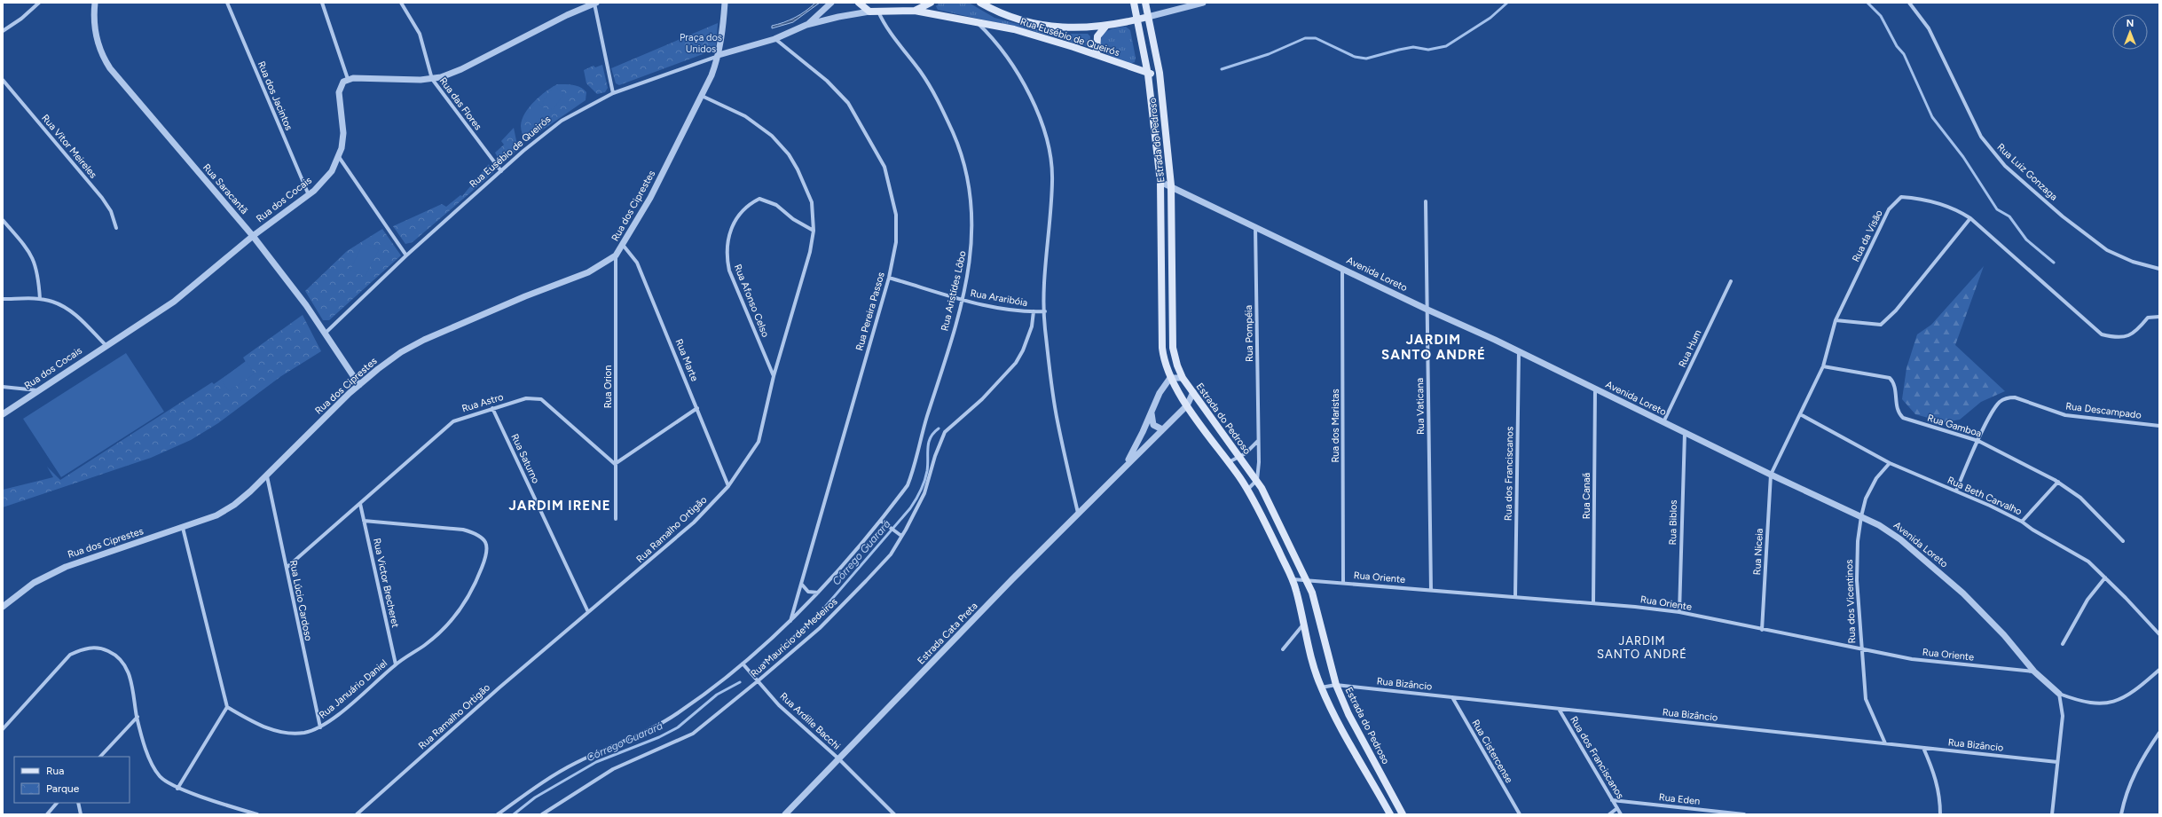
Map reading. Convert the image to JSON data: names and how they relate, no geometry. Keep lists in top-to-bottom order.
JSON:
{
  "streets": {
    "main road": ["Rua Eusébio de Queirós", "Estrada do Pedroso"],
    "street": [
      "Rua dos Jacintos",
      "Rua das Flores",
      "Rua Vitor Meireles",
      "Rua Luiz Gonzaga",
      "Rua Saracantã",
      "Rua dos Cocais",
      "Rua dos Ciprestes",
      "Rua da Visão",
      "Avenida Loreto",
      "Rua Aristídes Lôbo",
      "Rua Araribóia",
      "Rua Afonso Celso",
      "Rua Pereira Passos",
      "Rua Pompéia",
      "Rua Hum",
      "Rua Marte",
      "Rua Orion",
      "Rua Astro",
      "Rua Vaticana",
      "Rua Descampado",
      "Rua dos Maristas",
      "Rua Gamboa",
      "Rua Saturno",
      "Rua dos Franciscanos",
      "Rua Canaã",
      "Rua Beth Carvalho",
      "Rua Biblos",
      "Rua Ramalho Ortigão",
      "Rua Niceia",
      "Rua Oriente",
      "Rua Victor Brecheret",
      "Rua Lúcio Cardoso",
      "Rua dos Vicentinos",
      "Estrada Cata Preta",
      "Rua Mauricio de Medeiros",
      "Rua Bizâncio",
      "Rua Januário Daniel",
      "Rua Ardille Bacchi",
      "Rua Cistercense",
      "Rua Eden"
    ]
  },
  "crossings": [
    ["Rua Eusébio de Queirós", "Rua das Flores"],
    ["Rua Eusébio de Queirós", "Estrada do Pedroso"],
    ["Rua Eusébio de Queirós", "Rua Saracantã"],
    ["Rua Eusébio de Queirós", "Rua dos Ciprestes"],
    ["Rua Eusébio de Queirós", "Rua Aristídes Lôbo"],
    ["Rua Eusébio de Queirós", "Rua Pereira Passos"],
    ["Rua dos Jacintos", "Rua dos Cocais"],
    ["Estrada do Pedroso", "Avenida Loreto"],
    ["Estrada do Pedroso", "Rua Pompéia"],
    ["Estrada do Pedroso", "Rua Oriente"],
    ["Estrada do Pedroso", "Estrada Cata Preta"],
    ["Estrada do Pedroso", "Rua Bizâncio"],
    ["Rua Saracantã", "Rua dos Cocais"],
    ["Rua Saracantã", "Rua dos Ciprestes"],
    ["Rua dos Ciprestes", "Rua Marte"],
    ["Rua dos Ciprestes", "Rua Orion"],
    ["Rua dos Ciprestes", "Rua Ramalho Ortigão"],
    ["Rua dos Ciprestes", "Rua Lúcio Cardoso"],
    ["Rua da Visão", "Avenida Loreto"],
    ["Rua da Visão", "Rua Gamboa"],
    ["Rua da Visão", "Rua Beth Carvalho"],
    ["Rua da Visão", "Rua Niceia"],
    ["Avenida Loreto", "Rua Pompéia"],
    ["Avenida Loreto", "Rua Hum"],
    ["Avenida Loreto", "Rua Vaticana"],
    ["Avenida Loreto", "Rua dos Maristas"],
    ["Avenida Loreto", "Rua dos Franciscanos"],
    ["Avenida Loreto", "Rua Canaã"],
    ["Avenida Loreto", "Rua Biblos"],
    ["Avenida Loreto", "Rua Niceia"],
    ["Avenida Loreto", "Rua Oriente"],
    ["Avenida Loreto", "Rua dos Vicentinos"],
    ["Rua Aristídes Lôbo", "Rua Araribóia"],
    ["Rua Aristídes Lôbo", "Rua Pereira Passos"],
    ["Rua Aristídes Lôbo", "Rua Ardille Bacchi"],
    ["Rua Araribóia", "Rua Pereira Passos"],
    ["Rua Araribóia", "Rua Mauricio de Medeiros"],
    ["Rua Afonso Celso", "Rua Ramalho Ortigão"],
    ["Rua Marte", "Rua Ramalho Ortigão"],
    ["Rua Orion", "Rua Astro"],
    ["Rua Astro", "Rua Saturno"],
    ["Rua Astro", "Rua Victor Brecheret"],
    ["Rua Astro", "Rua Lúcio Cardoso"],
    ["Rua Vaticana", "Rua Oriente"],
    ["Rua Descampado", "Rua Gamboa"],
    ["Rua Descampado", "Rua Beth Carvalho"],
    ["Rua dos Maristas", "Rua Oriente"],
    ["Rua Saturno", "Rua Ramalho Ortigão"],
    ["Rua dos Franciscanos", "Rua Oriente"],
    ["Rua dos Franciscanos", "Rua Bizâncio"],
    ["Rua dos Franciscanos", "Rua Eden"],
    ["Rua Canaã", "Rua Oriente"],
    ["Rua Beth Carvalho", "Rua dos Vicentinos"],
    ["Rua Biblos", "Rua Oriente"],
    ["Rua Niceia", "Rua Oriente"],
    ["Rua Oriente", "Rua dos Vicentinos"],
    ["Rua Victor Brecheret", "Rua Januário Daniel"],
    ["Rua Lúcio Cardoso", "Rua Januário Daniel"],
    ["Rua dos Vicentinos", "Rua Bizâncio"],
    ["Estrada Cata Preta", "Rua Ardille Bacchi"],
    ["Rua Mauricio de Medeiros", "Rua Ardille Bacchi"],
    ["Rua Bizâncio", "Rua Cistercense"]
  ],
  "districts": ["JARDIM SANTO ANDRÉ", "JARDIM IRENE", "JARDIM SANTO ANDRÉ"],
  "water": ["Córrego Guarará"],
  "parks": ["Praça dos Unidos"],
  "legend": ["Rua", "Parque"],
  "north": "top"
}
